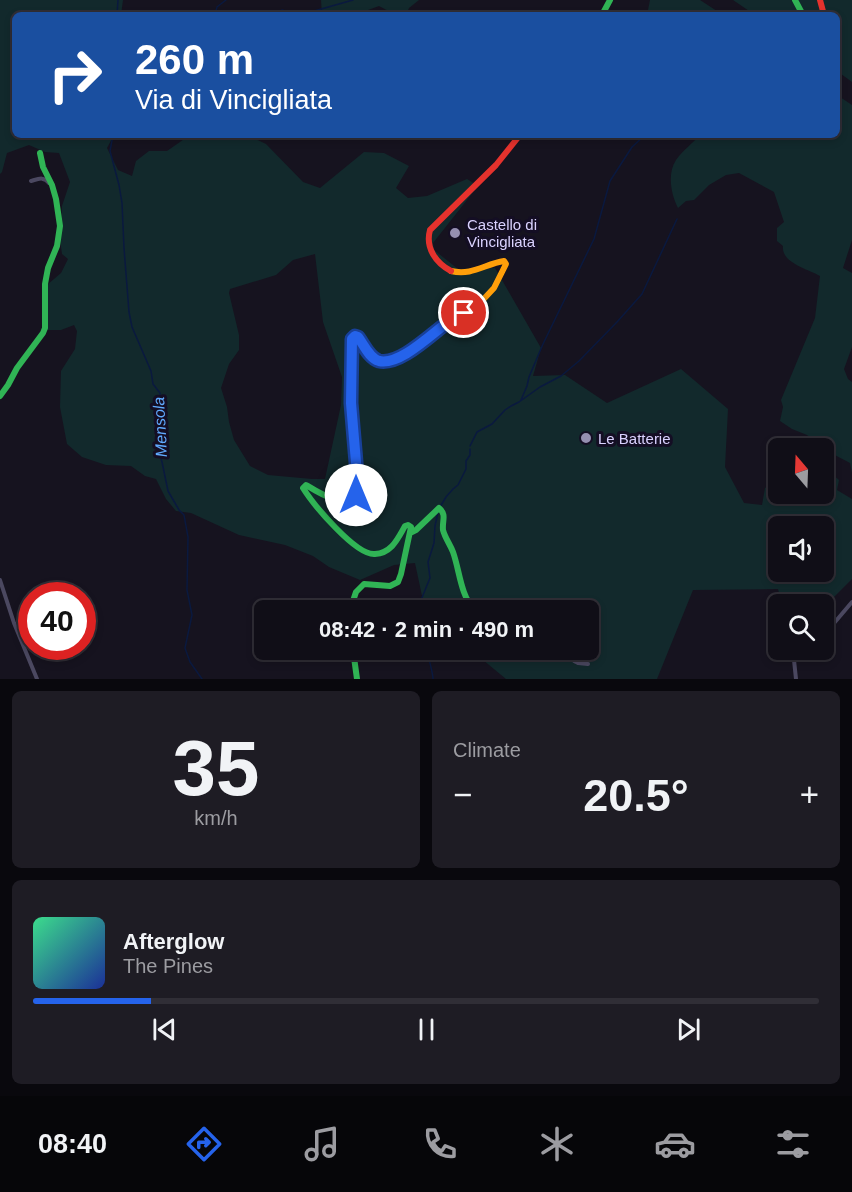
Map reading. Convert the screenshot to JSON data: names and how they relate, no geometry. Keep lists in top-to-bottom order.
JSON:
{
  "water": ["Mensola"],
  "places": ["Castello di Vincigliata", "Le Batterie"],
  "north": "top",
  "page": {
    "turn": ["260 m", "Via di Vincigliata"],
    "limit": "40",
    "trip": "08:42 · 2 min · 490 m",
    "tile": [
      ["35", "km/h"],
      "Climate"
    ],
    "heat": ["−", "20.5°", "+"],
    "song": ["Afterglow", "The Pines"],
    "tabs": "08:40"
  }
}
